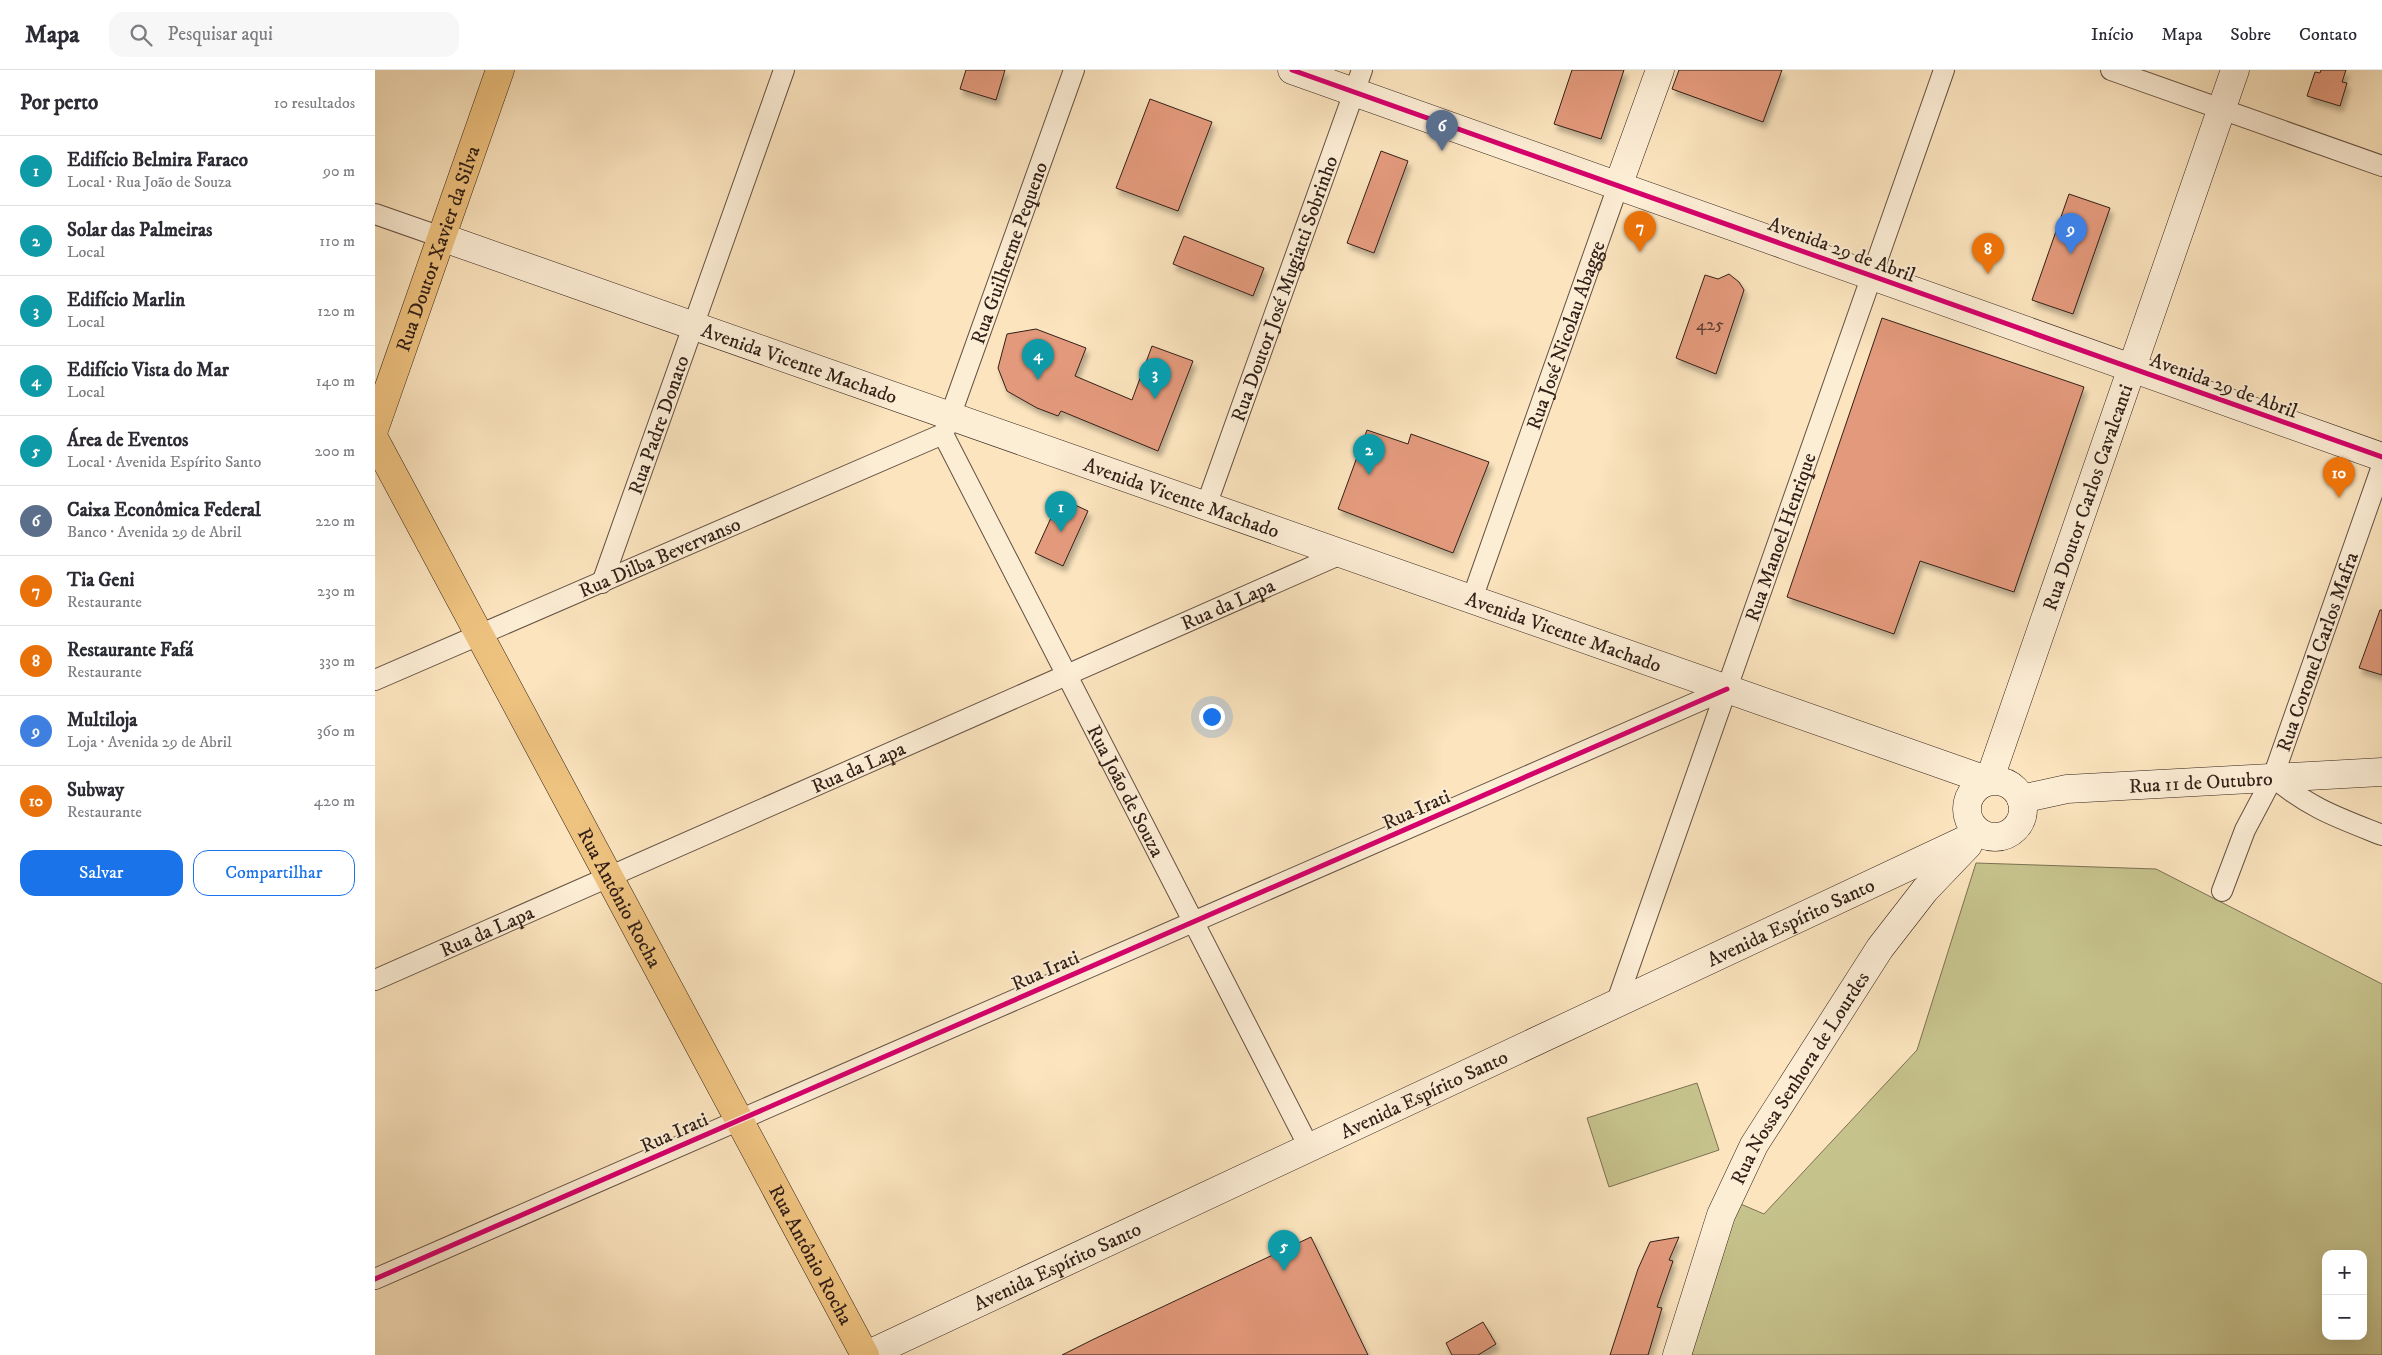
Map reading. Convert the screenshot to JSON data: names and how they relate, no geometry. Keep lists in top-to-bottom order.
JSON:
{
  "streets": {
    "main road": [
      "Rua Doutor Xavier da Silva",
      "Avenida 29 de Abril",
      "Rua José Nicolau Abagge",
      "Avenida Vicente Machado",
      "Rua Doutor Carlos Cavalcanti",
      "Rua 11 de Outubro",
      "Rua Antônio Rocha",
      "Avenida Espírito Santo",
      "Rua Nossa Senhora de Lourdes"
    ],
    "street": [
      "Rua Guilherme Pequeno",
      "Rua Doutor José Mugiatti Sobrinho",
      "Rua Padre Donato",
      "Rua Manoel Henrique",
      "Rua Dilba Bevervanso",
      "Rua da Lapa",
      "Rua Coronel Carlos Mafra",
      "Rua João de Souza",
      "Rua Irati"
    ]
  },
  "crossings": [
    ["Rua Doutor Xavier da Silva", "Avenida Vicente Machado"],
    ["Avenida 29 de Abril", "Rua Doutor José Mugiatti Sobrinho"],
    ["Avenida 29 de Abril", "Rua José Nicolau Abagge"],
    ["Avenida 29 de Abril", "Rua Doutor Carlos Cavalcanti"],
    ["Avenida 29 de Abril", "Rua Manoel Henrique"],
    ["Rua Guilherme Pequeno", "Avenida Vicente Machado"],
    ["Rua Guilherme Pequeno", "Rua Dilba Bevervanso"],
    ["Rua Guilherme Pequeno", "Rua João de Souza"],
    ["Rua Doutor José Mugiatti Sobrinho", "Avenida Vicente Machado"],
    ["Rua José Nicolau Abagge", "Avenida Vicente Machado"],
    ["Avenida Vicente Machado", "Rua Padre Donato"],
    ["Avenida Vicente Machado", "Rua Doutor Carlos Cavalcanti"],
    ["Avenida Vicente Machado", "Rua Manoel Henrique"],
    ["Avenida Vicente Machado", "Rua Dilba Bevervanso"],
    ["Avenida Vicente Machado", "Rua da Lapa"],
    ["Avenida Vicente Machado", "Rua 11 de Outubro"],
    ["Avenida Vicente Machado", "Rua João de Souza"],
    ["Avenida Vicente Machado", "Rua Irati"],
    ["Avenida Vicente Machado", "Avenida Espírito Santo"],
    ["Avenida Vicente Machado", "Rua Nossa Senhora de Lourdes"],
    ["Rua Padre Donato", "Rua Dilba Bevervanso"],
    ["Rua Doutor Carlos Cavalcanti", "Rua 11 de Outubro"],
    ["Rua Doutor Carlos Cavalcanti", "Avenida Espírito Santo"],
    ["Rua Doutor Carlos Cavalcanti", "Rua Nossa Senhora de Lourdes"],
    ["Rua Manoel Henrique", "Rua Irati"],
    ["Rua Manoel Henrique", "Avenida Espírito Santo"],
    ["Rua Dilba Bevervanso", "Rua João de Souza"],
    ["Rua Dilba Bevervanso", "Rua Antônio Rocha"],
    ["Rua da Lapa", "Rua João de Souza"],
    ["Rua da Lapa", "Rua Antônio Rocha"],
    ["Rua Coronel Carlos Mafra", "Rua 11 de Outubro"],
    ["Rua 11 de Outubro", "Avenida Espírito Santo"],
    ["Rua 11 de Outubro", "Rua Nossa Senhora de Lourdes"],
    ["Rua João de Souza", "Rua Irati"],
    ["Rua João de Souza", "Avenida Espírito Santo"],
    ["Rua Irati", "Rua Antônio Rocha"],
    ["Rua Antônio Rocha", "Avenida Espírito Santo"],
    ["Avenida Espírito Santo", "Rua Nossa Senhora de Lourdes"]
  ],
  "house_numbers": ["425"],
  "page": {
    "header": "Mapa",
    "search": "Pesquisar aqui",
    "nav": [
      "Início",
      "Mapa",
      "Sobre",
      "Contato"
    ],
    "heading": ["Por perto", "10 resultados"],
    "pins": [
      "6",
      "7",
      "9",
      "8",
      "4",
      "3",
      "2",
      "10",
      "1",
      "5"
    ],
    "list": [
      {
        "mark": "1",
        "name": "Edifício Belmira Faraco",
        "note": "Local · Rua João de Souza",
        "value": "90 m"
      },
      {
        "mark": "2",
        "name": "Solar das Palmeiras",
        "note": "Local",
        "value": "110 m"
      },
      {
        "mark": "3",
        "name": "Edifício Marlin",
        "note": "Local",
        "value": "120 m"
      },
      {
        "mark": "4",
        "name": "Edifício Vista do Mar",
        "note": "Local",
        "value": "140 m"
      },
      {
        "mark": "5",
        "name": "Área de Eventos",
        "note": "Local · Avenida Espírito Santo",
        "value": "200 m"
      },
      {
        "mark": "6",
        "name": "Caixa Econômica Federal",
        "note": "Banco · Avenida 29 de Abril",
        "value": "220 m"
      },
      {
        "mark": "7",
        "name": "Tia Geni",
        "note": "Restaurante",
        "value": "230 m"
      },
      {
        "mark": "8",
        "name": "Restaurante Fafá",
        "note": "Restaurante",
        "value": "330 m"
      },
      {
        "mark": "9",
        "name": "Multiloja",
        "note": "Loja · Avenida 29 de Abril",
        "value": "360 m"
      },
      {
        "mark": "10",
        "name": "Subway",
        "note": "Restaurante",
        "value": "420 m"
      }
    ],
    "buttons": ["Salvar", "Compartilhar"],
    "map_buttons": ["+", "−"]
  }
}
